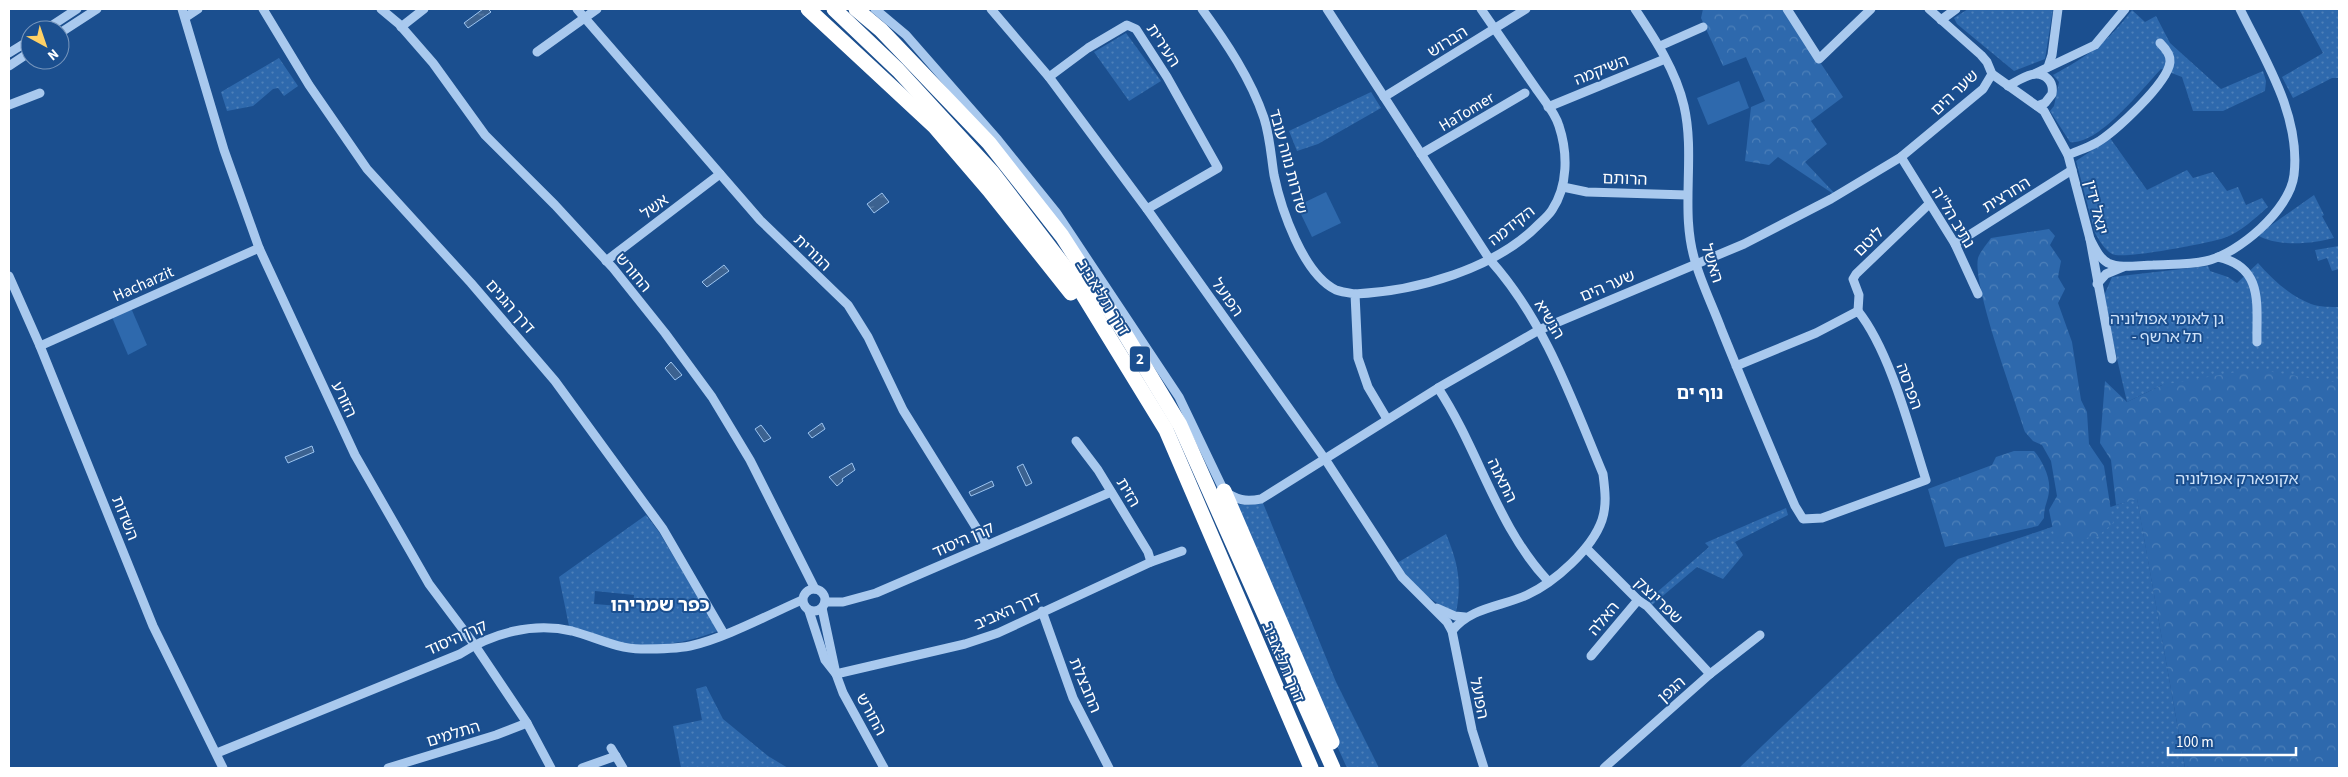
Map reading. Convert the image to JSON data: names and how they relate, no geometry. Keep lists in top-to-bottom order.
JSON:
{
  "streets": {
    "highway": ["דרך תל-אביב", "2"],
    "street": [
      "הברוש",
      "העירית",
      "השיקמה",
      "שער הים",
      "HaTomer",
      "שדרות נווה עובד",
      "הרותם",
      "החרצית",
      "אשל",
      "יגאל ידין",
      "נתיב הל\"ה",
      "הקידמה",
      "לוטם",
      "הנורית",
      "האשל",
      "החורש",
      "Hacharzit",
      "הפועל",
      "דרך הגנים",
      "הנשיא",
      "הפרסה",
      "הזורע",
      "התאנה",
      "הזית",
      "השדות",
      "קרן היסוד",
      "שפרינצק",
      "דרך האביב",
      "האלה",
      "החבצלת",
      "הגפן",
      "התלמים"
    ]
  },
  "crossings": [
    ["הברוש", "הקידמה"],
    ["הברוש", "הנשיא"],
    ["העירית", "הפועל"],
    ["השיקמה", "הקידמה"],
    ["השיקמה", "האשל"],
    ["שער הים", "יגאל ידין"],
    ["שער הים", "נתיב הל\"ה"],
    ["שער הים", "האשל"],
    ["שער הים", "הפועל"],
    ["שער הים", "הנשיא"],
    ["שער הים", "התאנה"],
    ["HaTomer", "הנשיא"],
    ["שדרות נווה עובד", "הקידמה"],
    ["הרותם", "הקידמה"],
    ["הרותם", "האשל"],
    ["החרצית", "יגאל ידין"],
    ["החרצית", "נתיב הל\"ה"],
    ["אשל", "הנורית"],
    ["אשל", "החורש"],
    ["נתיב הל\"ה", "לוטם"],
    ["הקידמה", "הנשיא"],
    ["לוטם", "הפרסה"],
    ["הנורית", "קרן היסוד"],
    ["האשל", "הפרסה"],
    ["החורש", "קרן היסוד"],
    ["החורש", "דרך האביב"],
    ["Hacharzit", "הזורע"],
    ["Hacharzit", "השדות"],
    ["הפועל", "הנשיא"],
    ["דרך הגנים", "קרן היסוד"],
    ["הנשיא", "התאנה"],
    ["הנשיא", "שפרינצק"],
    ["הזורע", "קרן היסוד"],
    ["הזורע", "התלמים"],
    ["הזית", "קרן היסוד"],
    ["הזית", "דרך האביב"],
    ["השדות", "קרן היסוד"],
    ["שפרינצק", "האלה"],
    ["שפרינצק", "הגפן"],
    ["דרך האביב", "החבצלת"]
  ],
  "districts": ["נוף ים", "כפר שמריהו"],
  "parks": ["גן לאומי אפולוניה - תל ארשף", "אקופארק אפולוניה"],
  "scale_bar": "100 m",
  "north": "bottom right"
}
